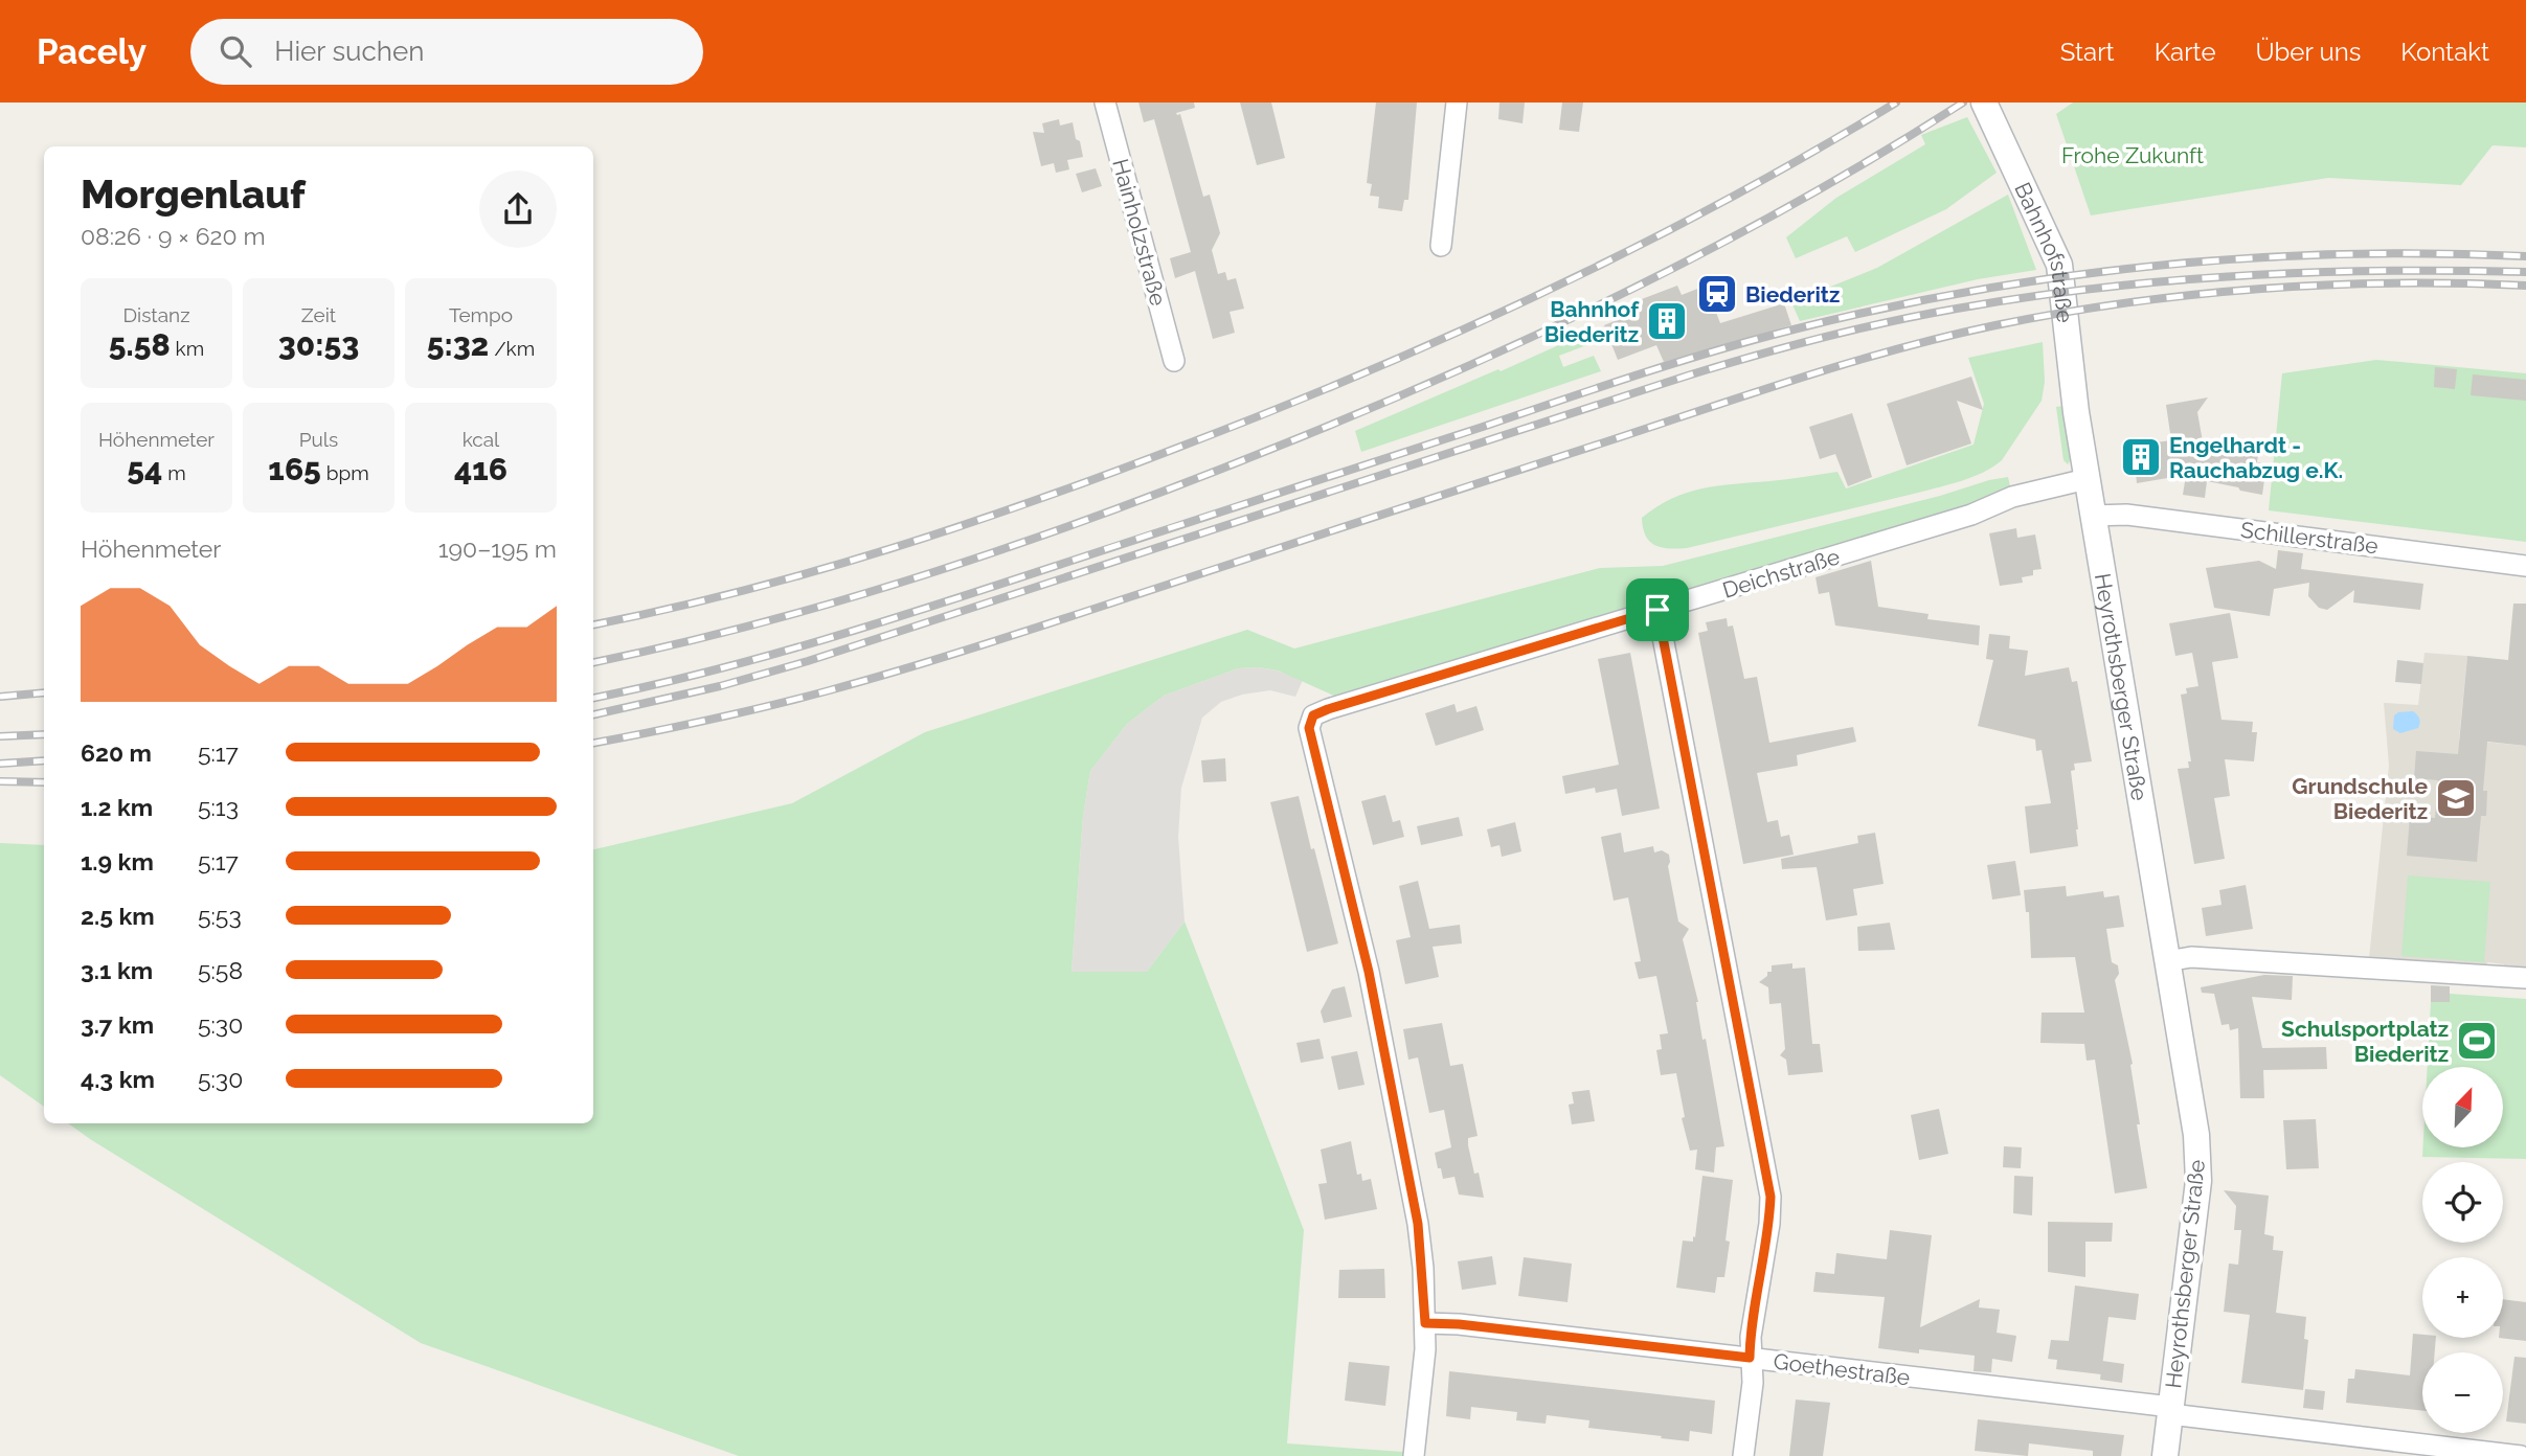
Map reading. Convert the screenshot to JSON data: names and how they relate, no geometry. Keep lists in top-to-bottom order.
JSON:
{
  "streets": {
    "street": [
      "Hainholzstraße",
      "Bahnhofstraße",
      "Schillerstraße",
      "Deichstraße",
      "Heyrothsberger Straße",
      "Goethestraße"
    ]
  },
  "crossings": [
    ["Bahnhofstraße", "Heyrothsberger Straße"],
    ["Schillerstraße", "Heyrothsberger Straße"],
    ["Deichstraße", "Heyrothsberger Straße"],
    ["Deichstraße", "Goethestraße"],
    ["Heyrothsberger Straße", "Goethestraße"]
  ],
  "parks": ["Frohe Zukunft"],
  "places": {
    "station": ["Biederitz"],
    "building": ["Bahnhof Biederitz", "Engelhardt - Rauchabzug e.K."],
    "school or university": ["Grundschule Biederitz"],
    "sports": ["Schulsportplatz Biederitz"]
  },
  "north": "top right",
  "page": {
    "header": "Pacely",
    "search": "Hier suchen",
    "nav": [
      "Start",
      "Karte",
      "Über uns",
      "Kontakt"
    ],
    "heading": ["Morgenlauf", "08:26 · 9 × 620 m"],
    "stats": [
      ["Distanz", "5.58 km"],
      ["Zeit", "30:53"],
      ["Tempo", "5:32 /km"],
      ["Höhenmeter", "54 m"],
      ["Puls", "165 bpm"],
      ["kcal", "416"]
    ],
    "chart": ["Höhenmeter", "190–195 m"],
    "list": [
      {
        "name": "620 m",
        "note": "5:17"
      },
      {
        "name": "1.2 km",
        "note": "5:13"
      },
      {
        "name": "1.9 km",
        "note": "5:17"
      },
      {
        "name": "2.5 km",
        "note": "5:53"
      },
      {
        "name": "3.1 km",
        "note": "5:58"
      },
      {
        "name": "3.7 km",
        "note": "5:30"
      },
      {
        "name": "4.3 km",
        "note": "5:30"
      }
    ],
    "map_buttons": ["+", "−"]
  }
}
